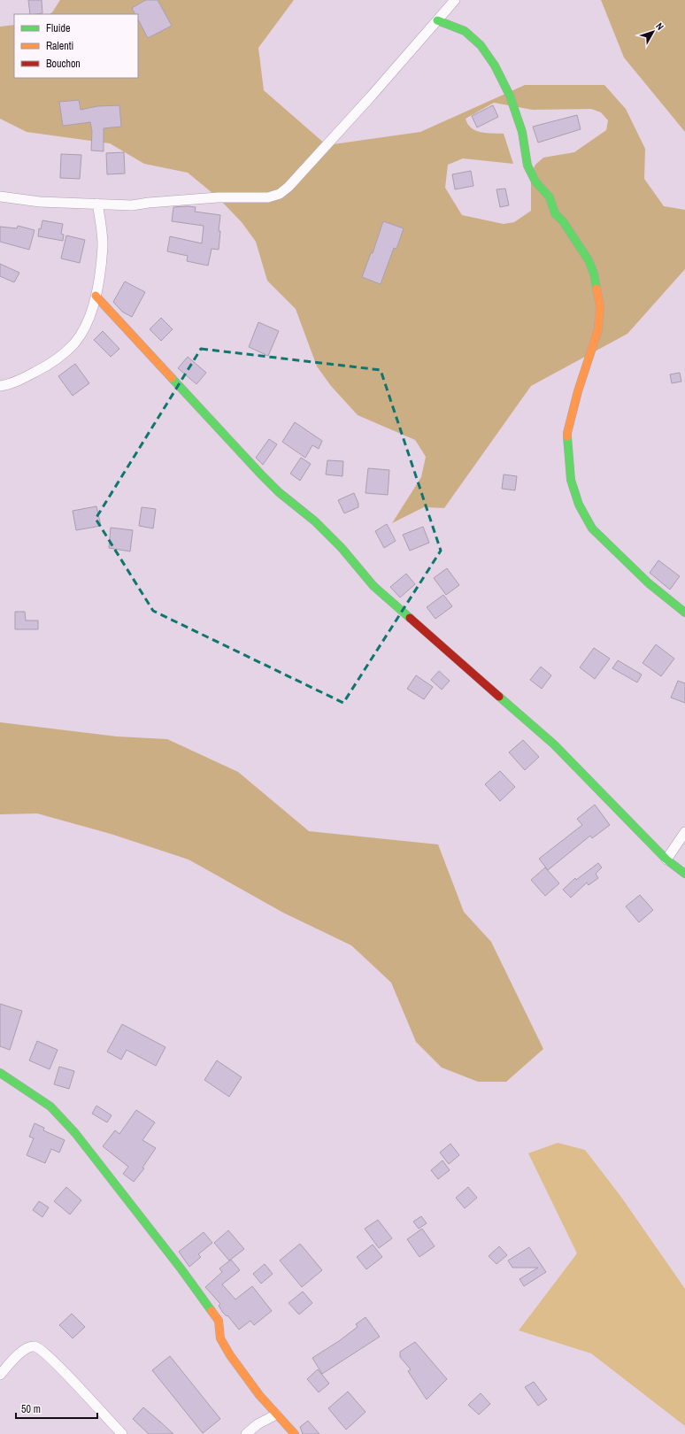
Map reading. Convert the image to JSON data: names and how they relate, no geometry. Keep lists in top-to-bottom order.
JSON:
{
  "legend": ["Fluide", "Ralenti", "Bouchon"],
  "scale_bar": "50 m",
  "north": "top right"
}
